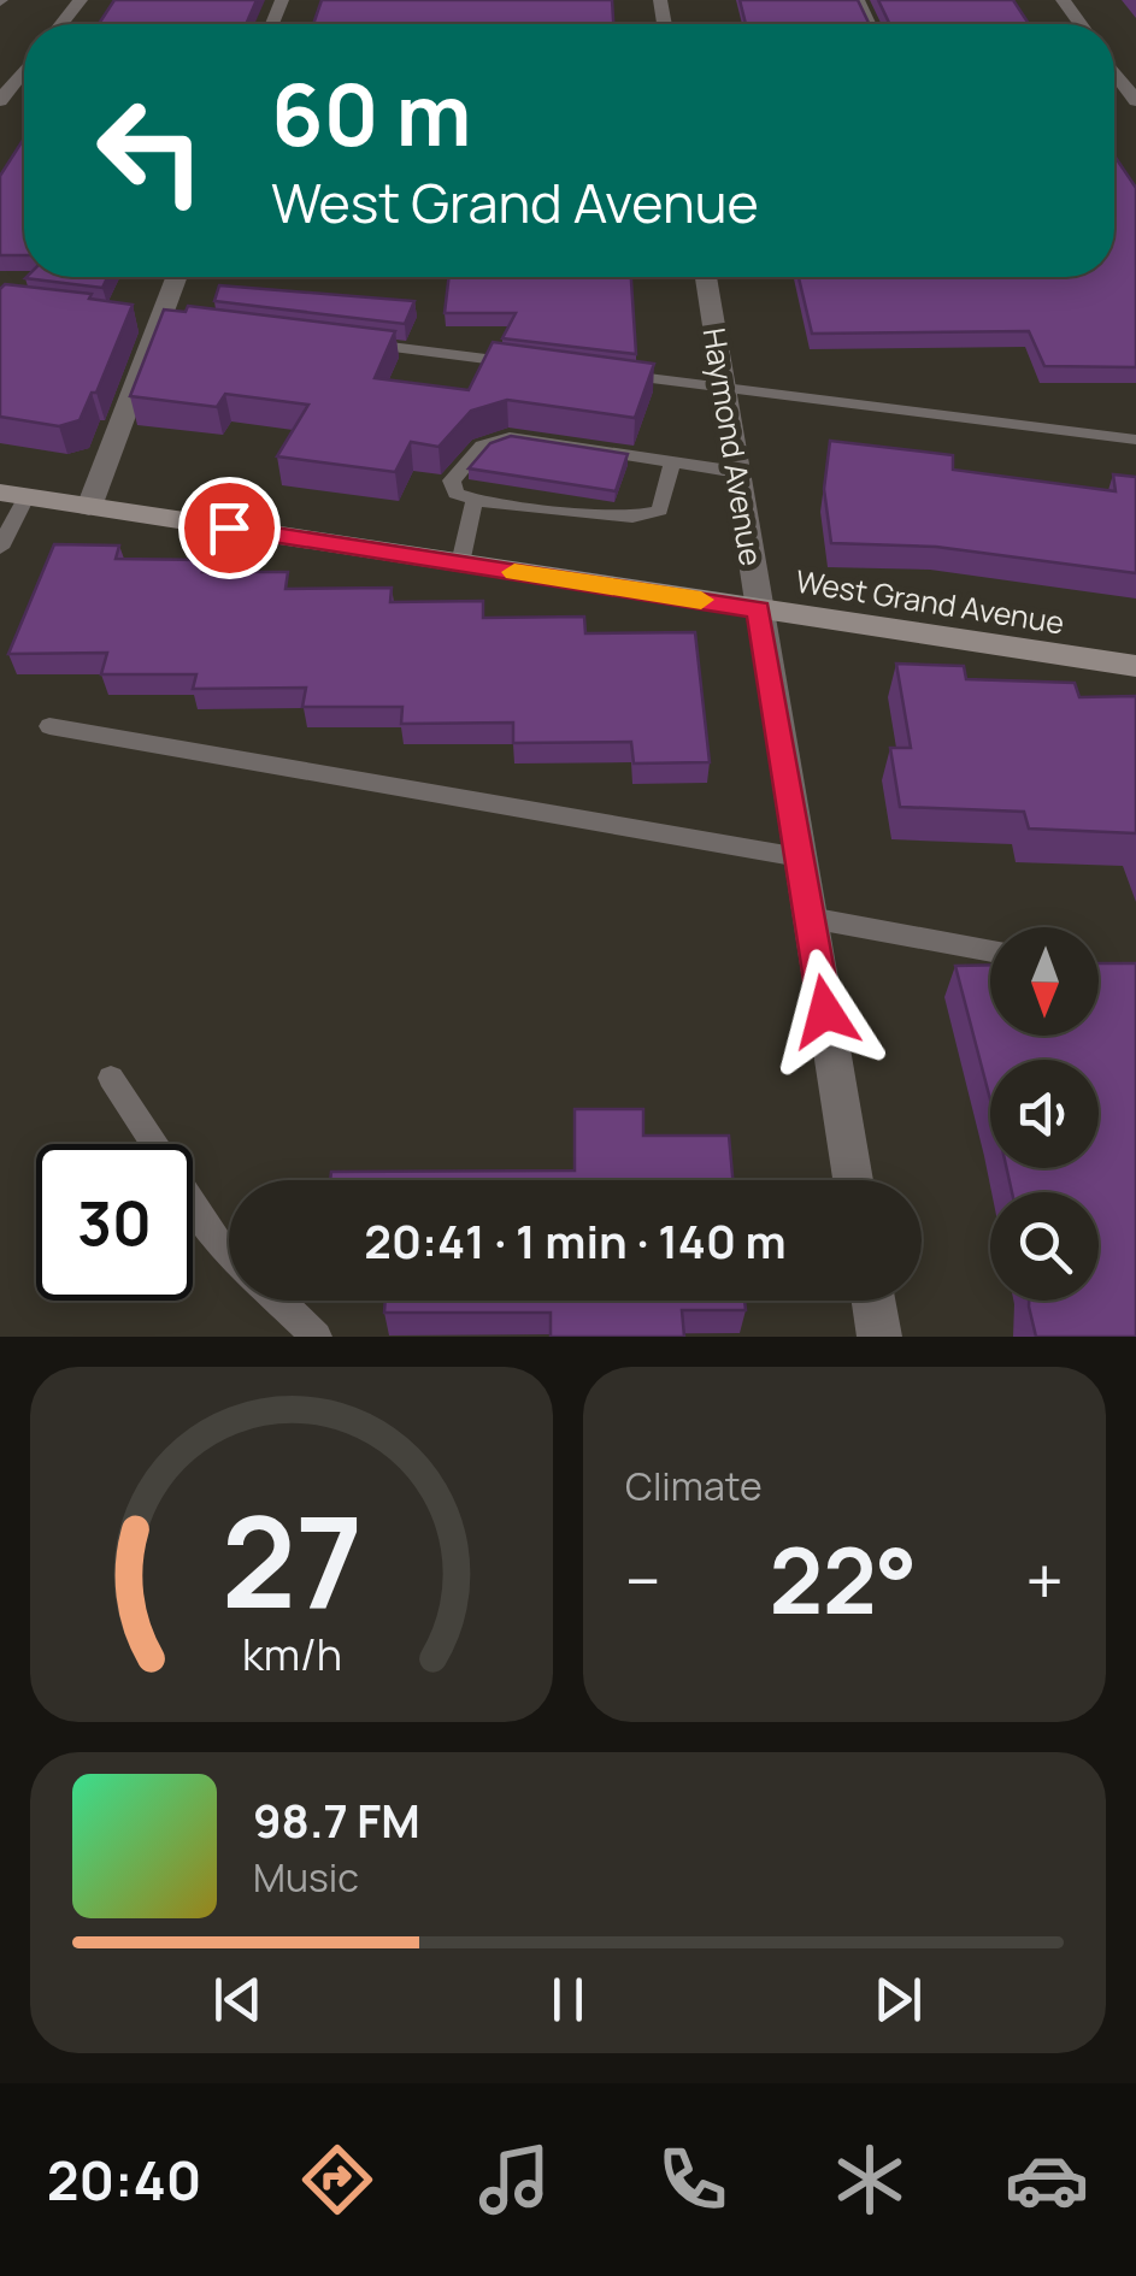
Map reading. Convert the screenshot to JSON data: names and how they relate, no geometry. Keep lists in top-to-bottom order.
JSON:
{
  "streets": {
    "main road": ["West Grand Avenue"],
    "street": ["Haymond Avenue"]
  },
  "crossings": [
    ["Haymond Avenue", "West Grand Avenue"]
  ],
  "north": "bottom",
  "page": {
    "turn": ["60 m", "West Grand Avenue"],
    "limit": "30",
    "trip": "20:41 · 1 min · 140 m",
    "tile": "Climate",
    "heat": ["−", "22°", "+"],
    "song": ["98.7 FM", "Music"],
    "tabs": "20:40",
    "gauge": ["27", "km/h"]
  }
}
